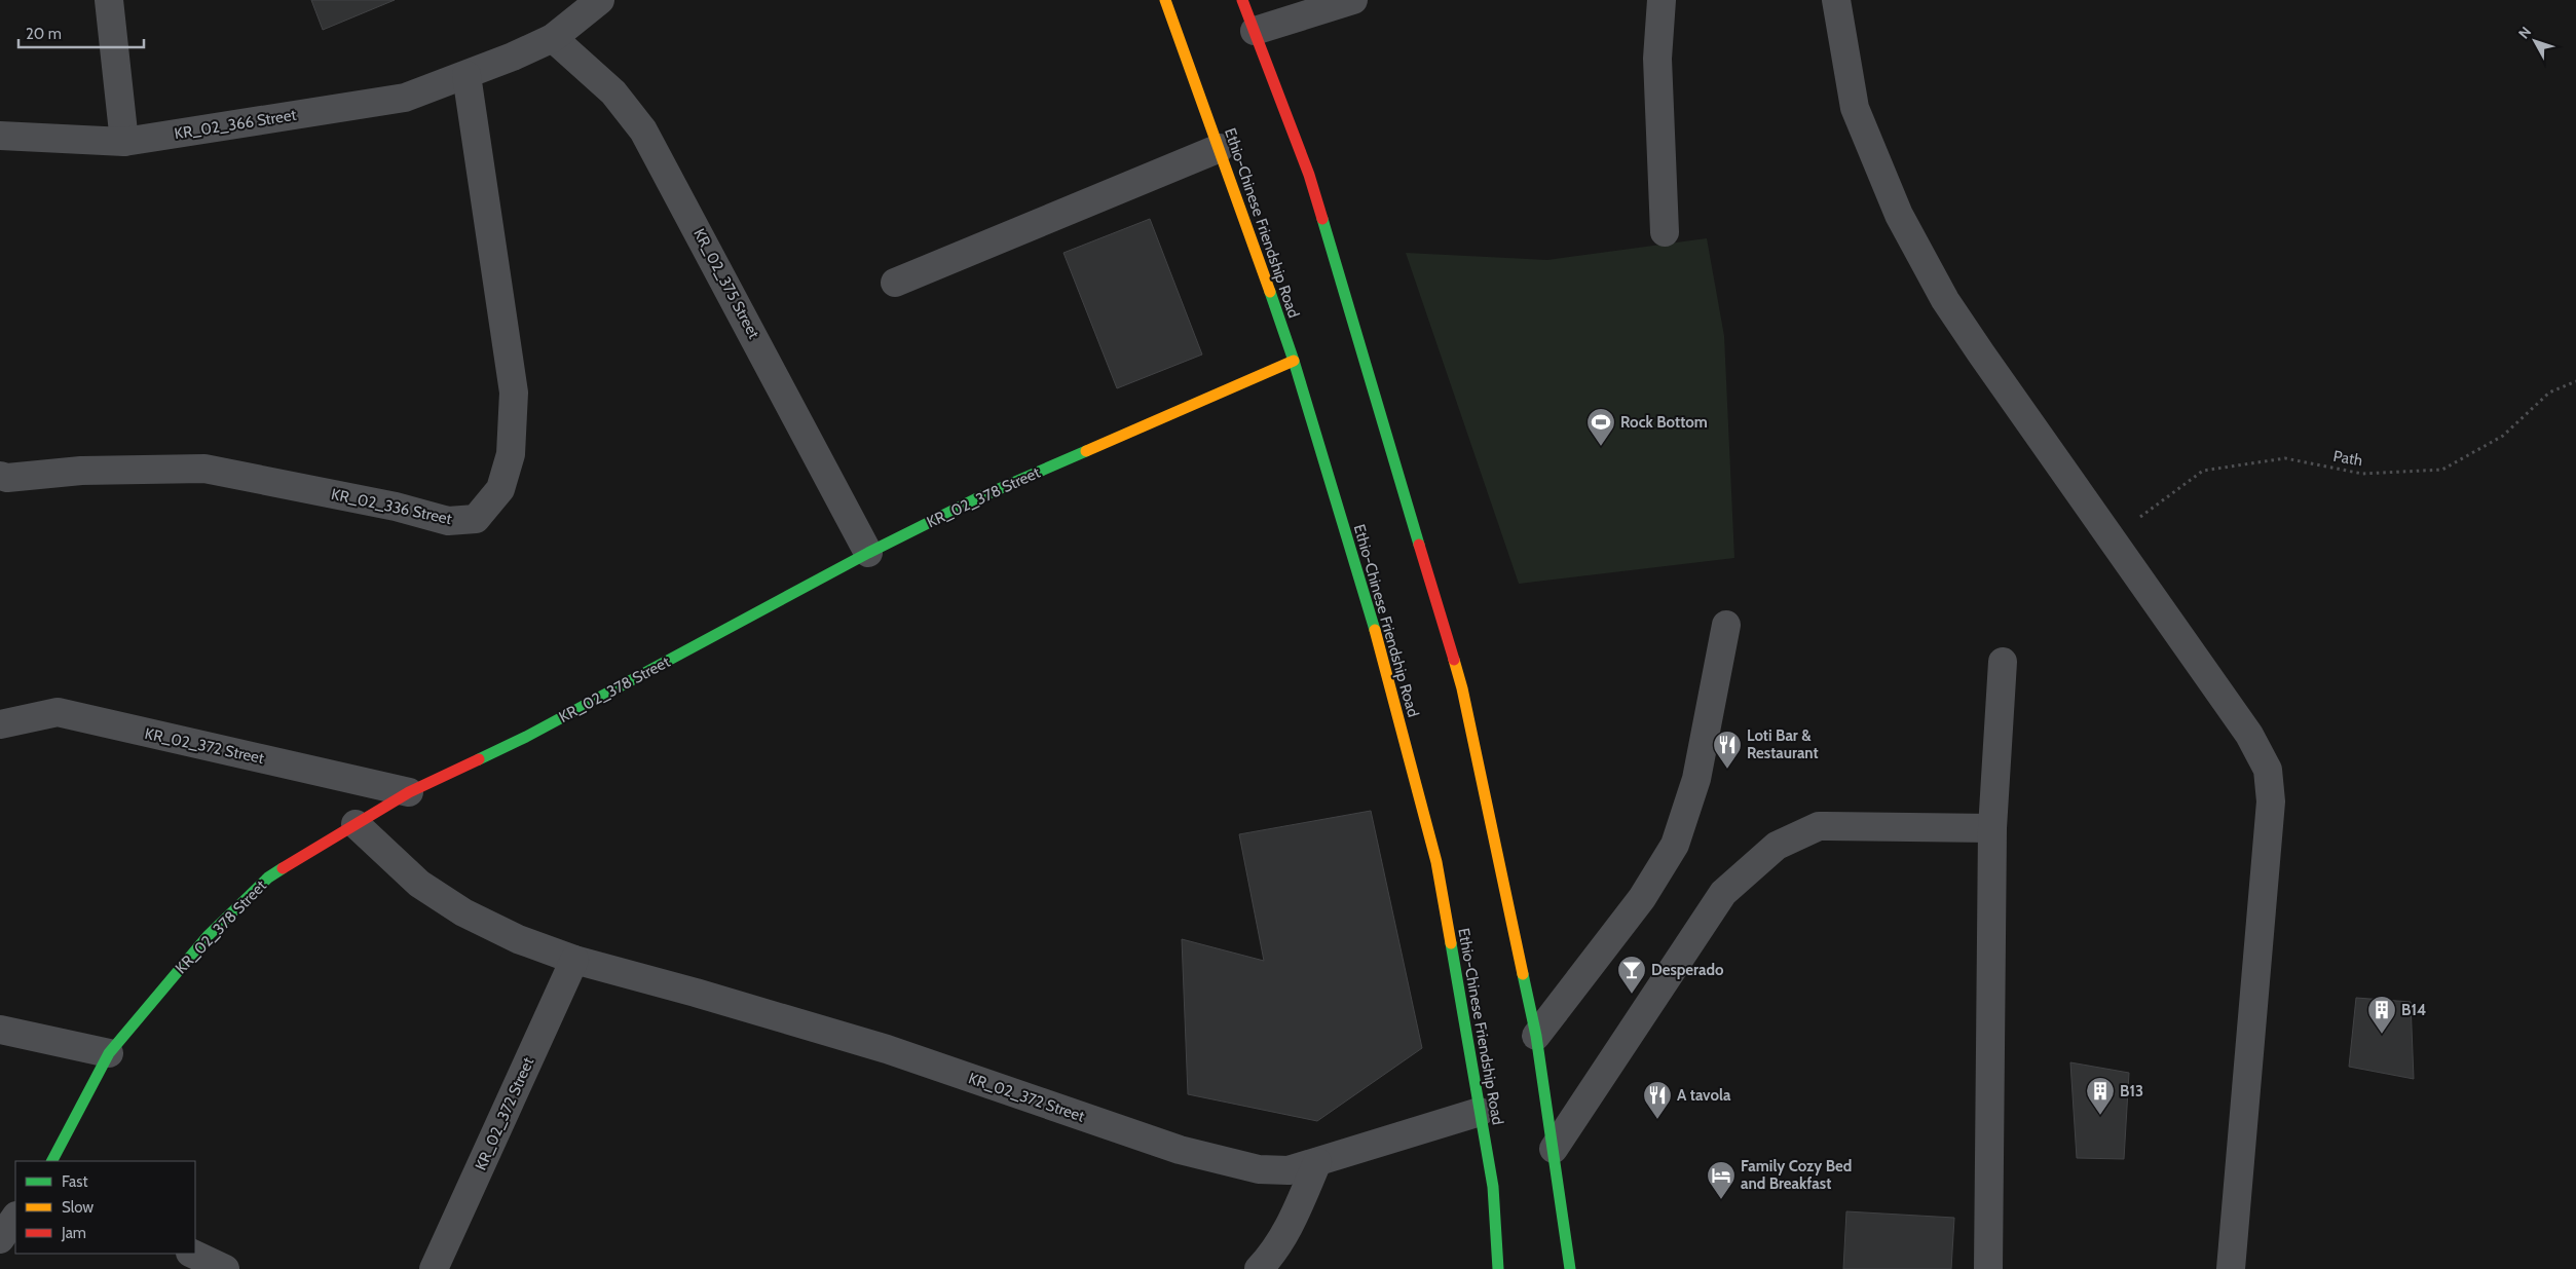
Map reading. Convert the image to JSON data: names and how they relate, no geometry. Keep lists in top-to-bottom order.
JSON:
{
  "streets": {
    "main road": ["Ethio-Chinese Friendship Road", "KR_02_378 Street"],
    "street": [
      "KR_02_366 Street",
      "KR_02_375 Street",
      "KR_02_336 Street",
      "KR_02_372 Street"
    ],
    "path": ["Path"]
  },
  "crossings": [
    ["KR_02_366 Street", "KR_02_375 Street"],
    ["KR_02_366 Street", "KR_02_336 Street"],
    ["Ethio-Chinese Friendship Road", "KR_02_378 Street"],
    ["Ethio-Chinese Friendship Road", "KR_02_372 Street"],
    ["KR_02_375 Street", "KR_02_378 Street"],
    ["KR_02_378 Street", "KR_02_372 Street"]
  ],
  "places": {
    "sports": ["Rock Bottom"],
    "restaurant": ["Loti Bar & Restaurant", "A tavola"],
    "bar": ["Desperado"],
    "building": ["B14", "B13"],
    "hotel": ["Family Cozy Bed and Breakfast"]
  },
  "legend": ["Fast", "Slow", "Jam"],
  "scale_bar": "20 m",
  "north": "top left"
}
